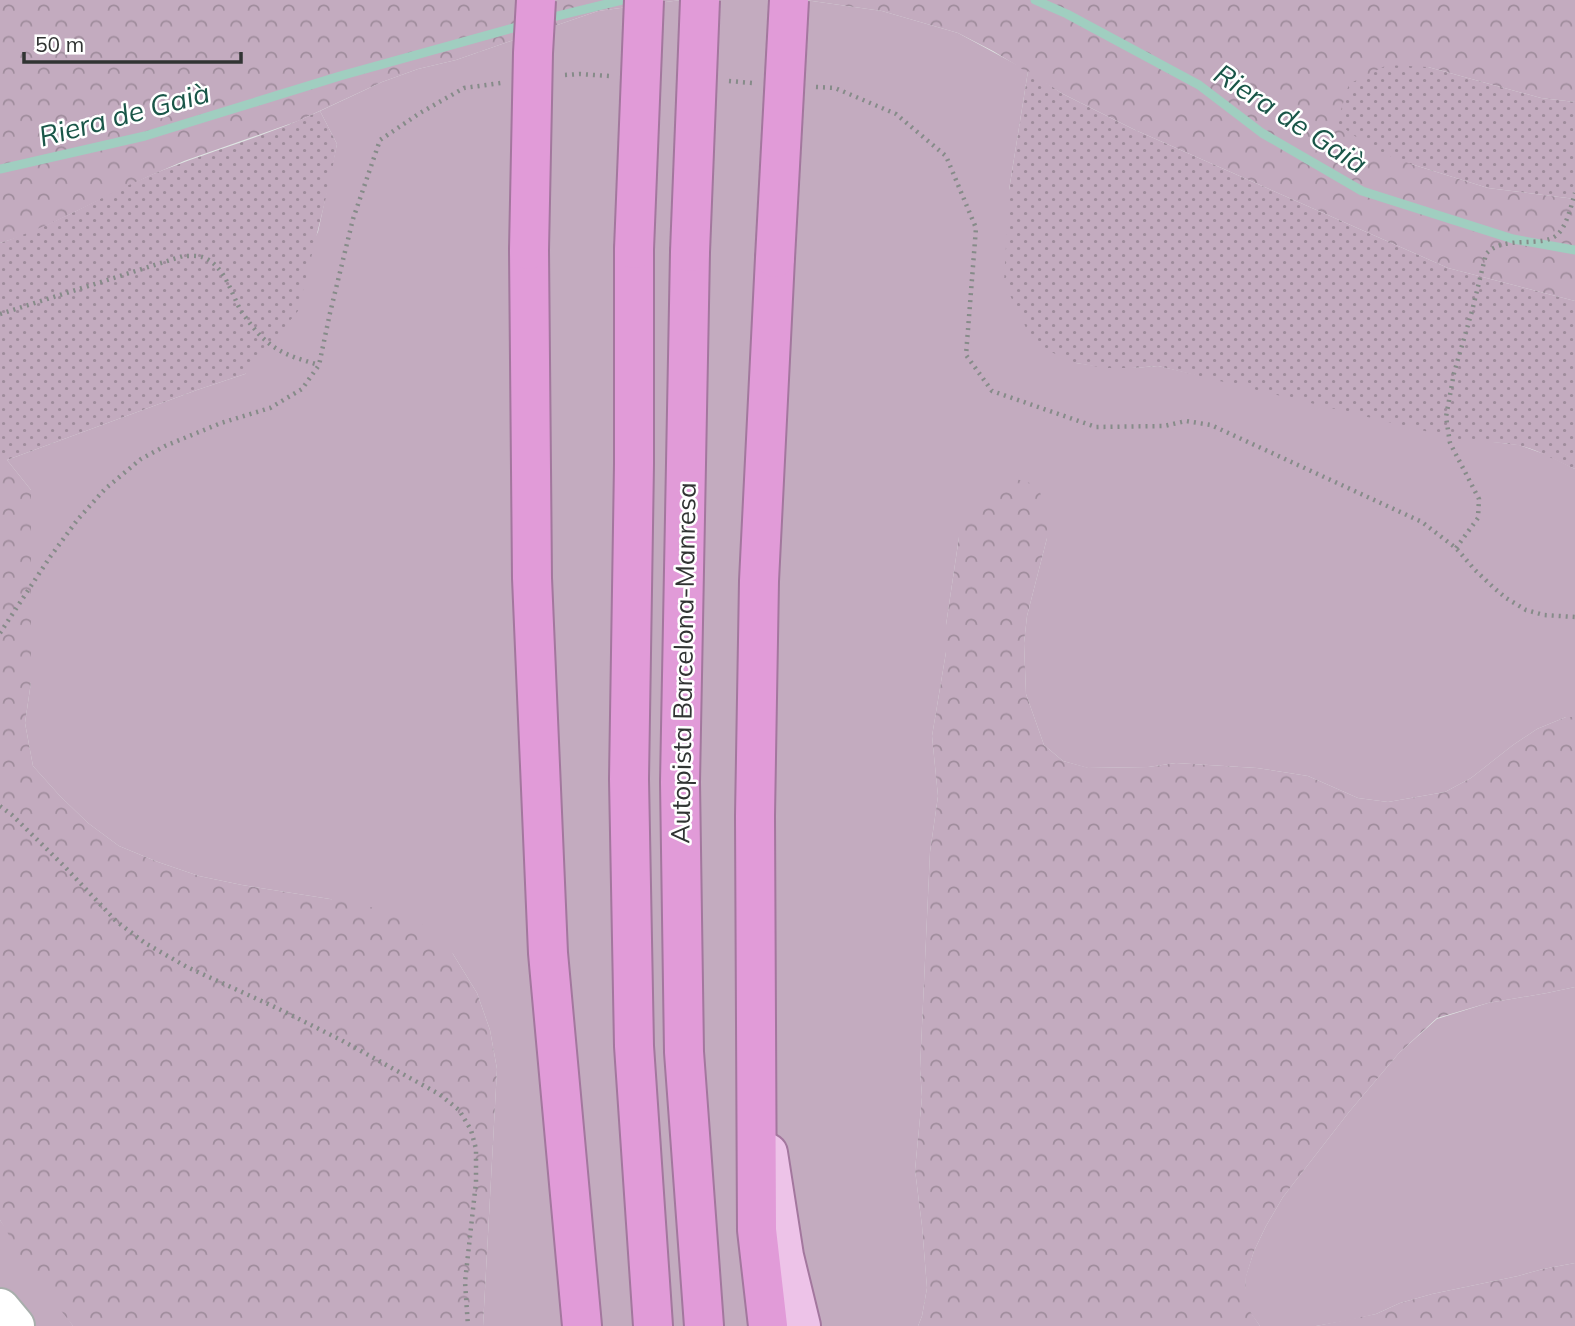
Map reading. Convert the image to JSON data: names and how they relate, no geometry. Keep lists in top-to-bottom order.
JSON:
{
  "streets": {
    "highway": ["Autopista Barcelona-Manresa"]
  },
  "water": ["Riera de Gaià"],
  "scale_bar": "50 m"
}
